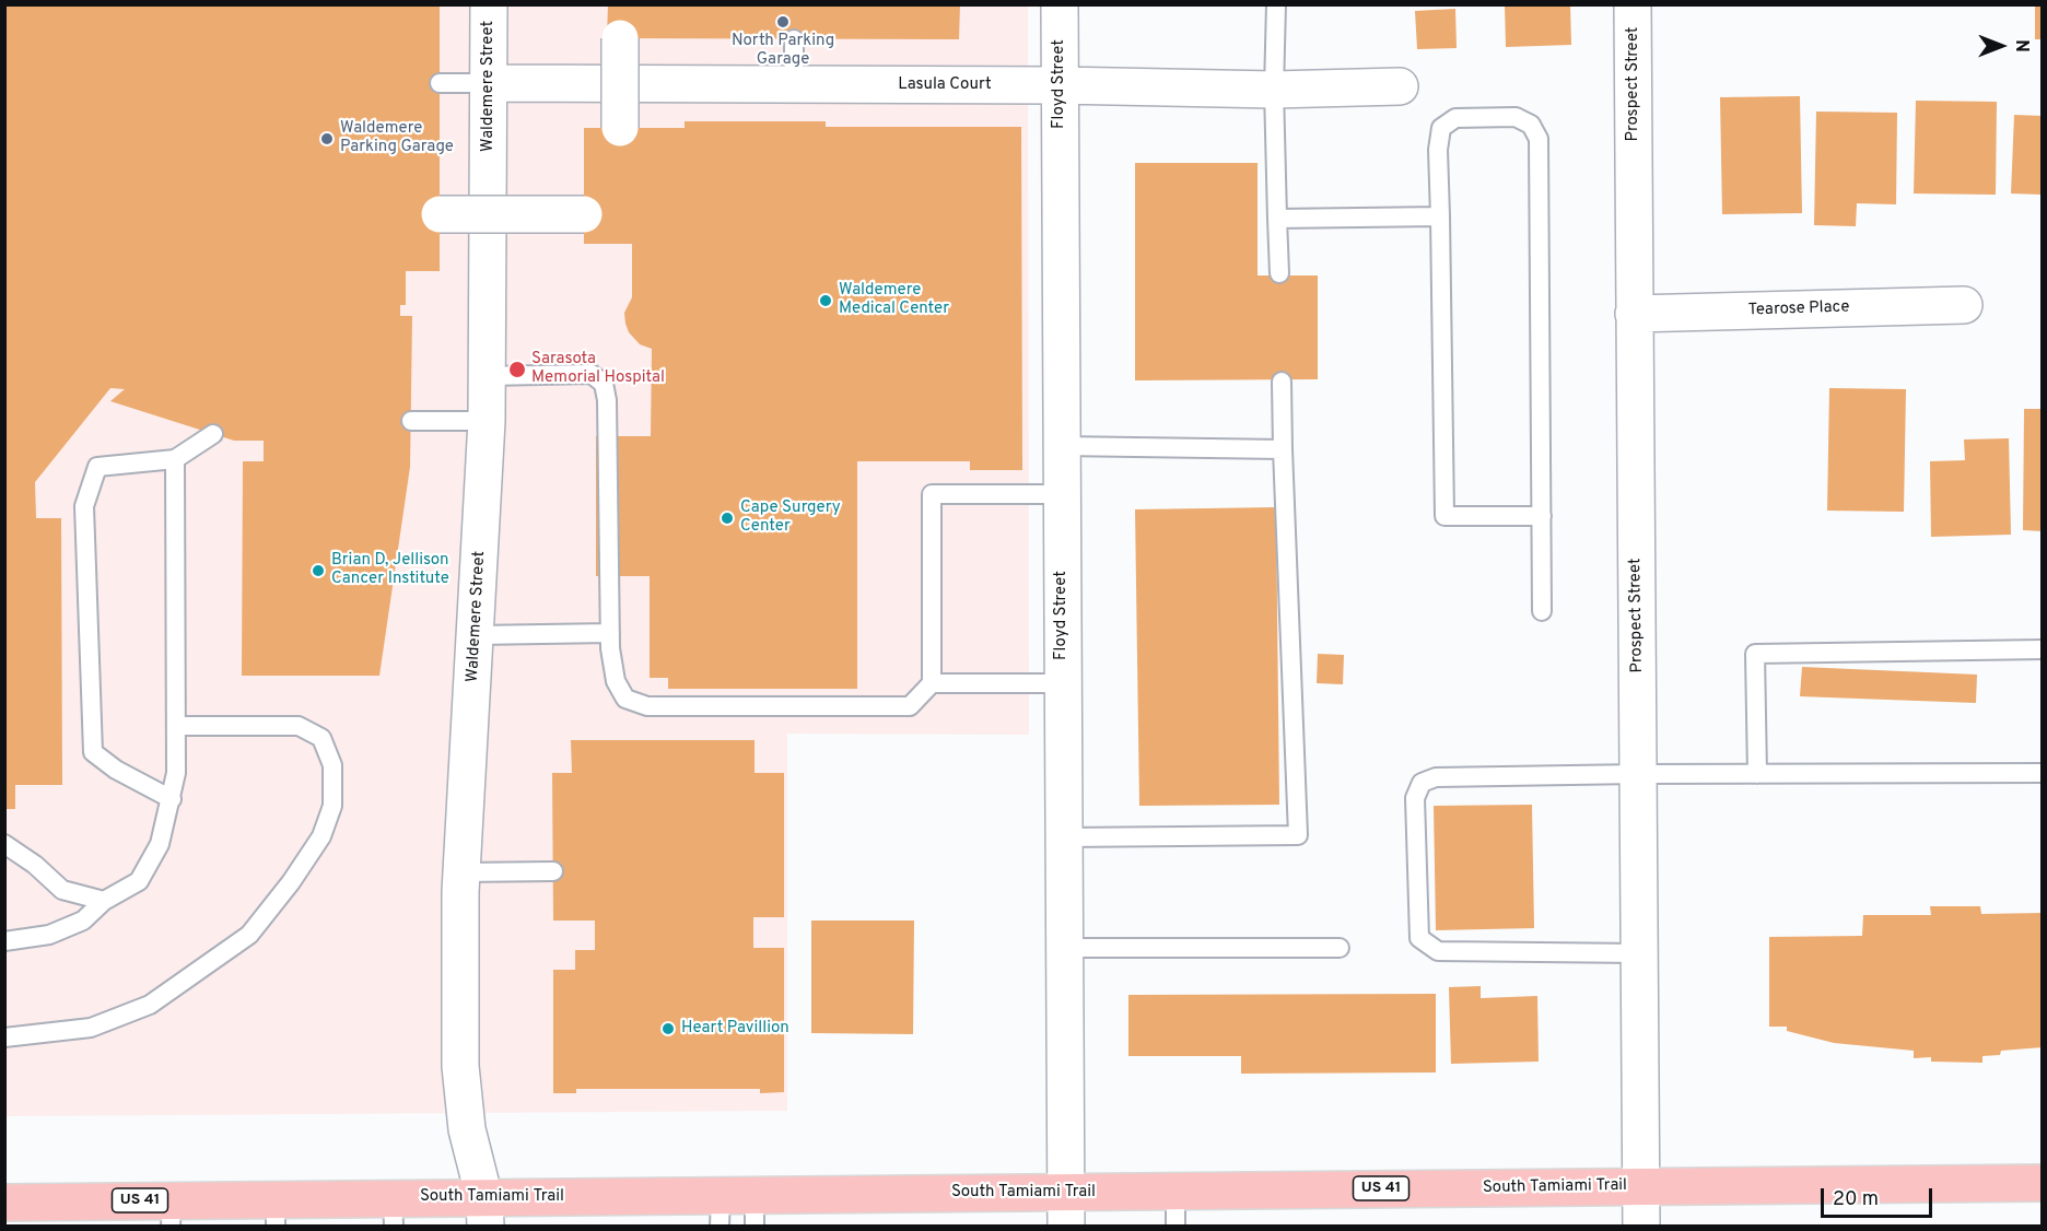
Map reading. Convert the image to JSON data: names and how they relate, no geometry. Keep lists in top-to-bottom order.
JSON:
{
  "streets": {
    "main road": ["South Tamiami Trail", "US 41"],
    "street": [
      "Floyd Street",
      "Prospect Street",
      "Lasula Court",
      "Waldemere Street",
      "Tearose Place"
    ]
  },
  "crossings": [
    ["Floyd Street", "Lasula Court"],
    ["Floyd Street", "South Tamiami Trail"],
    ["Prospect Street", "Tearose Place"],
    ["Prospect Street", "South Tamiami Trail"],
    ["Lasula Court", "Waldemere Street"],
    ["Waldemere Street", "South Tamiami Trail"]
  ],
  "places": [
    "North Parking Garage",
    "Waldemere Parking Garage",
    "Waldemere Medical Center",
    "Sarasota Memorial Hospital",
    "Cape Surgery Center",
    "Brian D, Jellison Cancer Institute",
    "Heart Pavillion"
  ],
  "scale_bar": "20 m",
  "north": "right"
}
